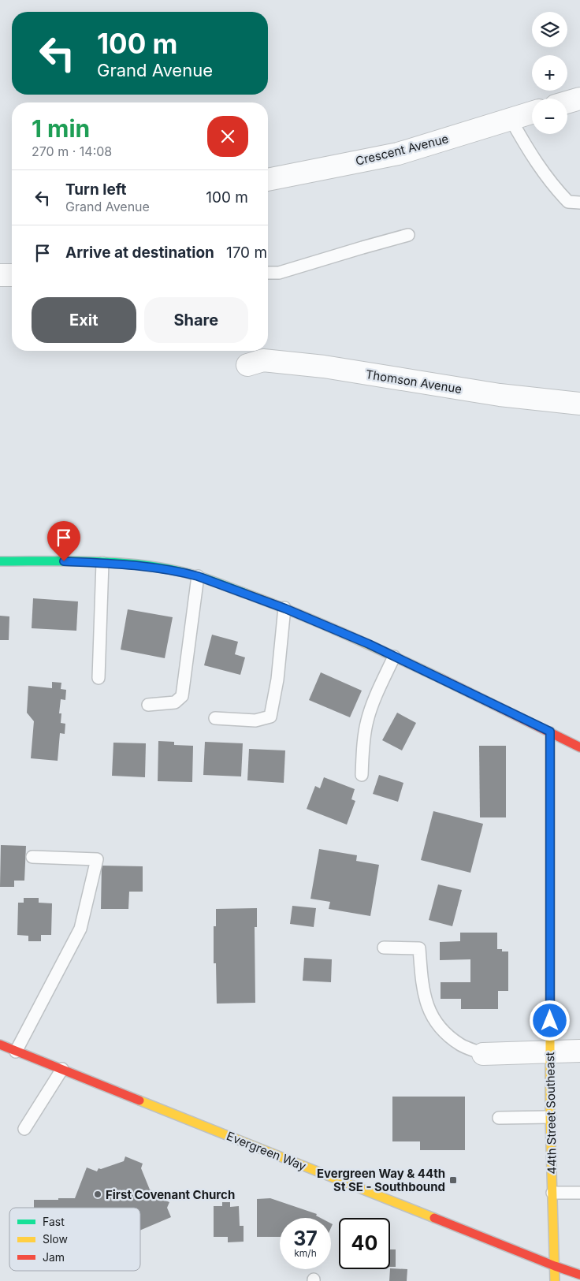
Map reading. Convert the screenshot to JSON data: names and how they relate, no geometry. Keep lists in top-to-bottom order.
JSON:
{
  "streets": {
    "street": [
      "Crescent Avenue",
      "Thomson Avenue",
      "44th Street Southeast",
      "Evergreen Way"
    ]
  },
  "crossings": [
    ["44th Street Southeast", "Evergreen Way"]
  ],
  "places": {
    "transit": ["Evergreen Way & 44th St SE - Southbound"],
    "other": ["First Covenant Church"]
  },
  "legend": ["Fast", "Slow", "Jam"],
  "page": {
    "map_buttons": ["+", "−"],
    "turn": ["100 m", "Grand Avenue"],
    "heading": ["1 min", "270 m · 14:08"],
    "list": [
      {
        "name": "Turn left",
        "note": "Grand Avenue",
        "value": "100 m"
      },
      {
        "name": "Arrive at destination",
        "value": "170 m"
      }
    ],
    "buttons": ["Exit", "Share"],
    "speed": "37 km/h",
    "limit": "40"
  }
}
